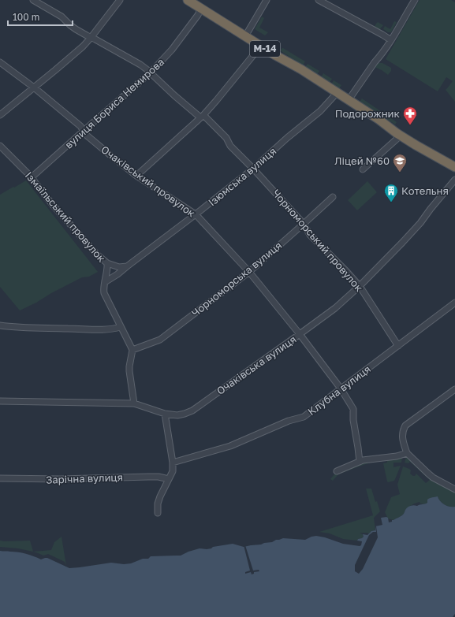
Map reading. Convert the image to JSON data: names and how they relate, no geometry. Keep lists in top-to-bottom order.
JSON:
{
  "streets": {
    "highway": ["М-14"],
    "street": [
      "вулиця Бориса Немирова",
      "Ізюмська вулиця",
      "Очаківський провулок",
      "Ізмаїльський провулок",
      "Чорноморський провулок",
      "Чорноморська вулиця",
      "Очаківська вулиця",
      "Клубна вулиця",
      "Зарічна вулиця"
    ]
  },
  "crossings": [
    ["М-14", "вулиця Бориса Немирова"],
    ["М-14", "Ізюмська вулиця"],
    ["вулиця Бориса Немирова", "Очаківський провулок"],
    ["вулиця Бориса Немирова", "Ізмаїльський провулок"],
    ["вулиця Бориса Немирова", "Чорноморський провулок"],
    ["Ізюмська вулиця", "Очаківський провулок"],
    ["Ізюмська вулиця", "Ізмаїльський провулок"],
    ["Ізюмська вулиця", "Чорноморський провулок"],
    ["Очаківський провулок", "Чорноморська вулиця"],
    ["Очаківський провулок", "Очаківська вулиця"],
    ["Очаківський провулок", "Клубна вулиця"],
    ["Ізмаїльський провулок", "Чорноморська вулиця"],
    ["Чорноморський провулок", "Чорноморська вулиця"],
    ["Чорноморський провулок", "Очаківська вулиця"],
    ["Чорноморський провулок", "Клубна вулиця"]
  ],
  "places": {
    "pharmacy": ["Подорожник"],
    "school or university": ["Ліцей №60"],
    "building": ["Котельня"]
  },
  "scale_bar": "100 m"
}
